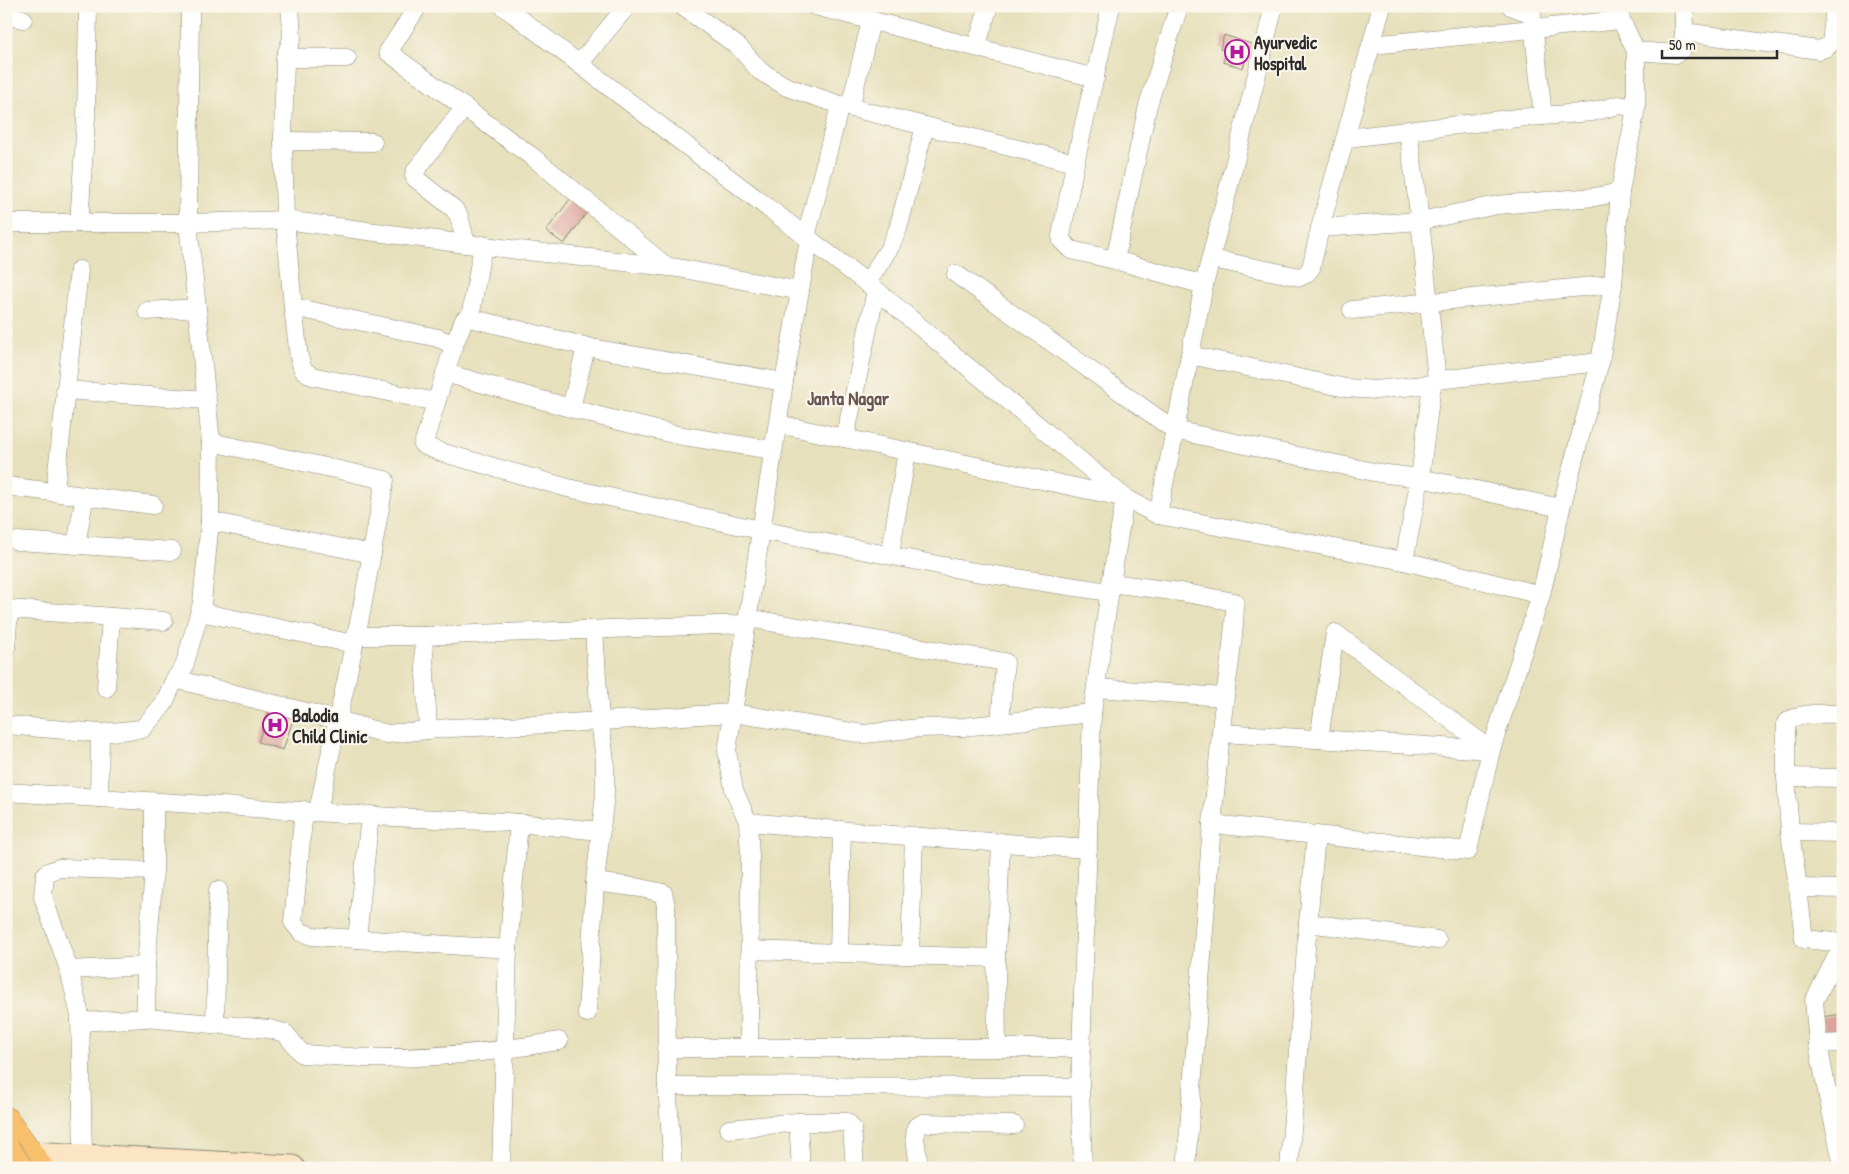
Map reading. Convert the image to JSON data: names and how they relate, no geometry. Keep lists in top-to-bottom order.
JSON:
{
  "districts": ["Janta Nagar"],
  "places": {
    "hospital": ["Ayurvedic Hospital", "Balodia Child Clinic"]
  },
  "scale_bar": "50 m"
}
